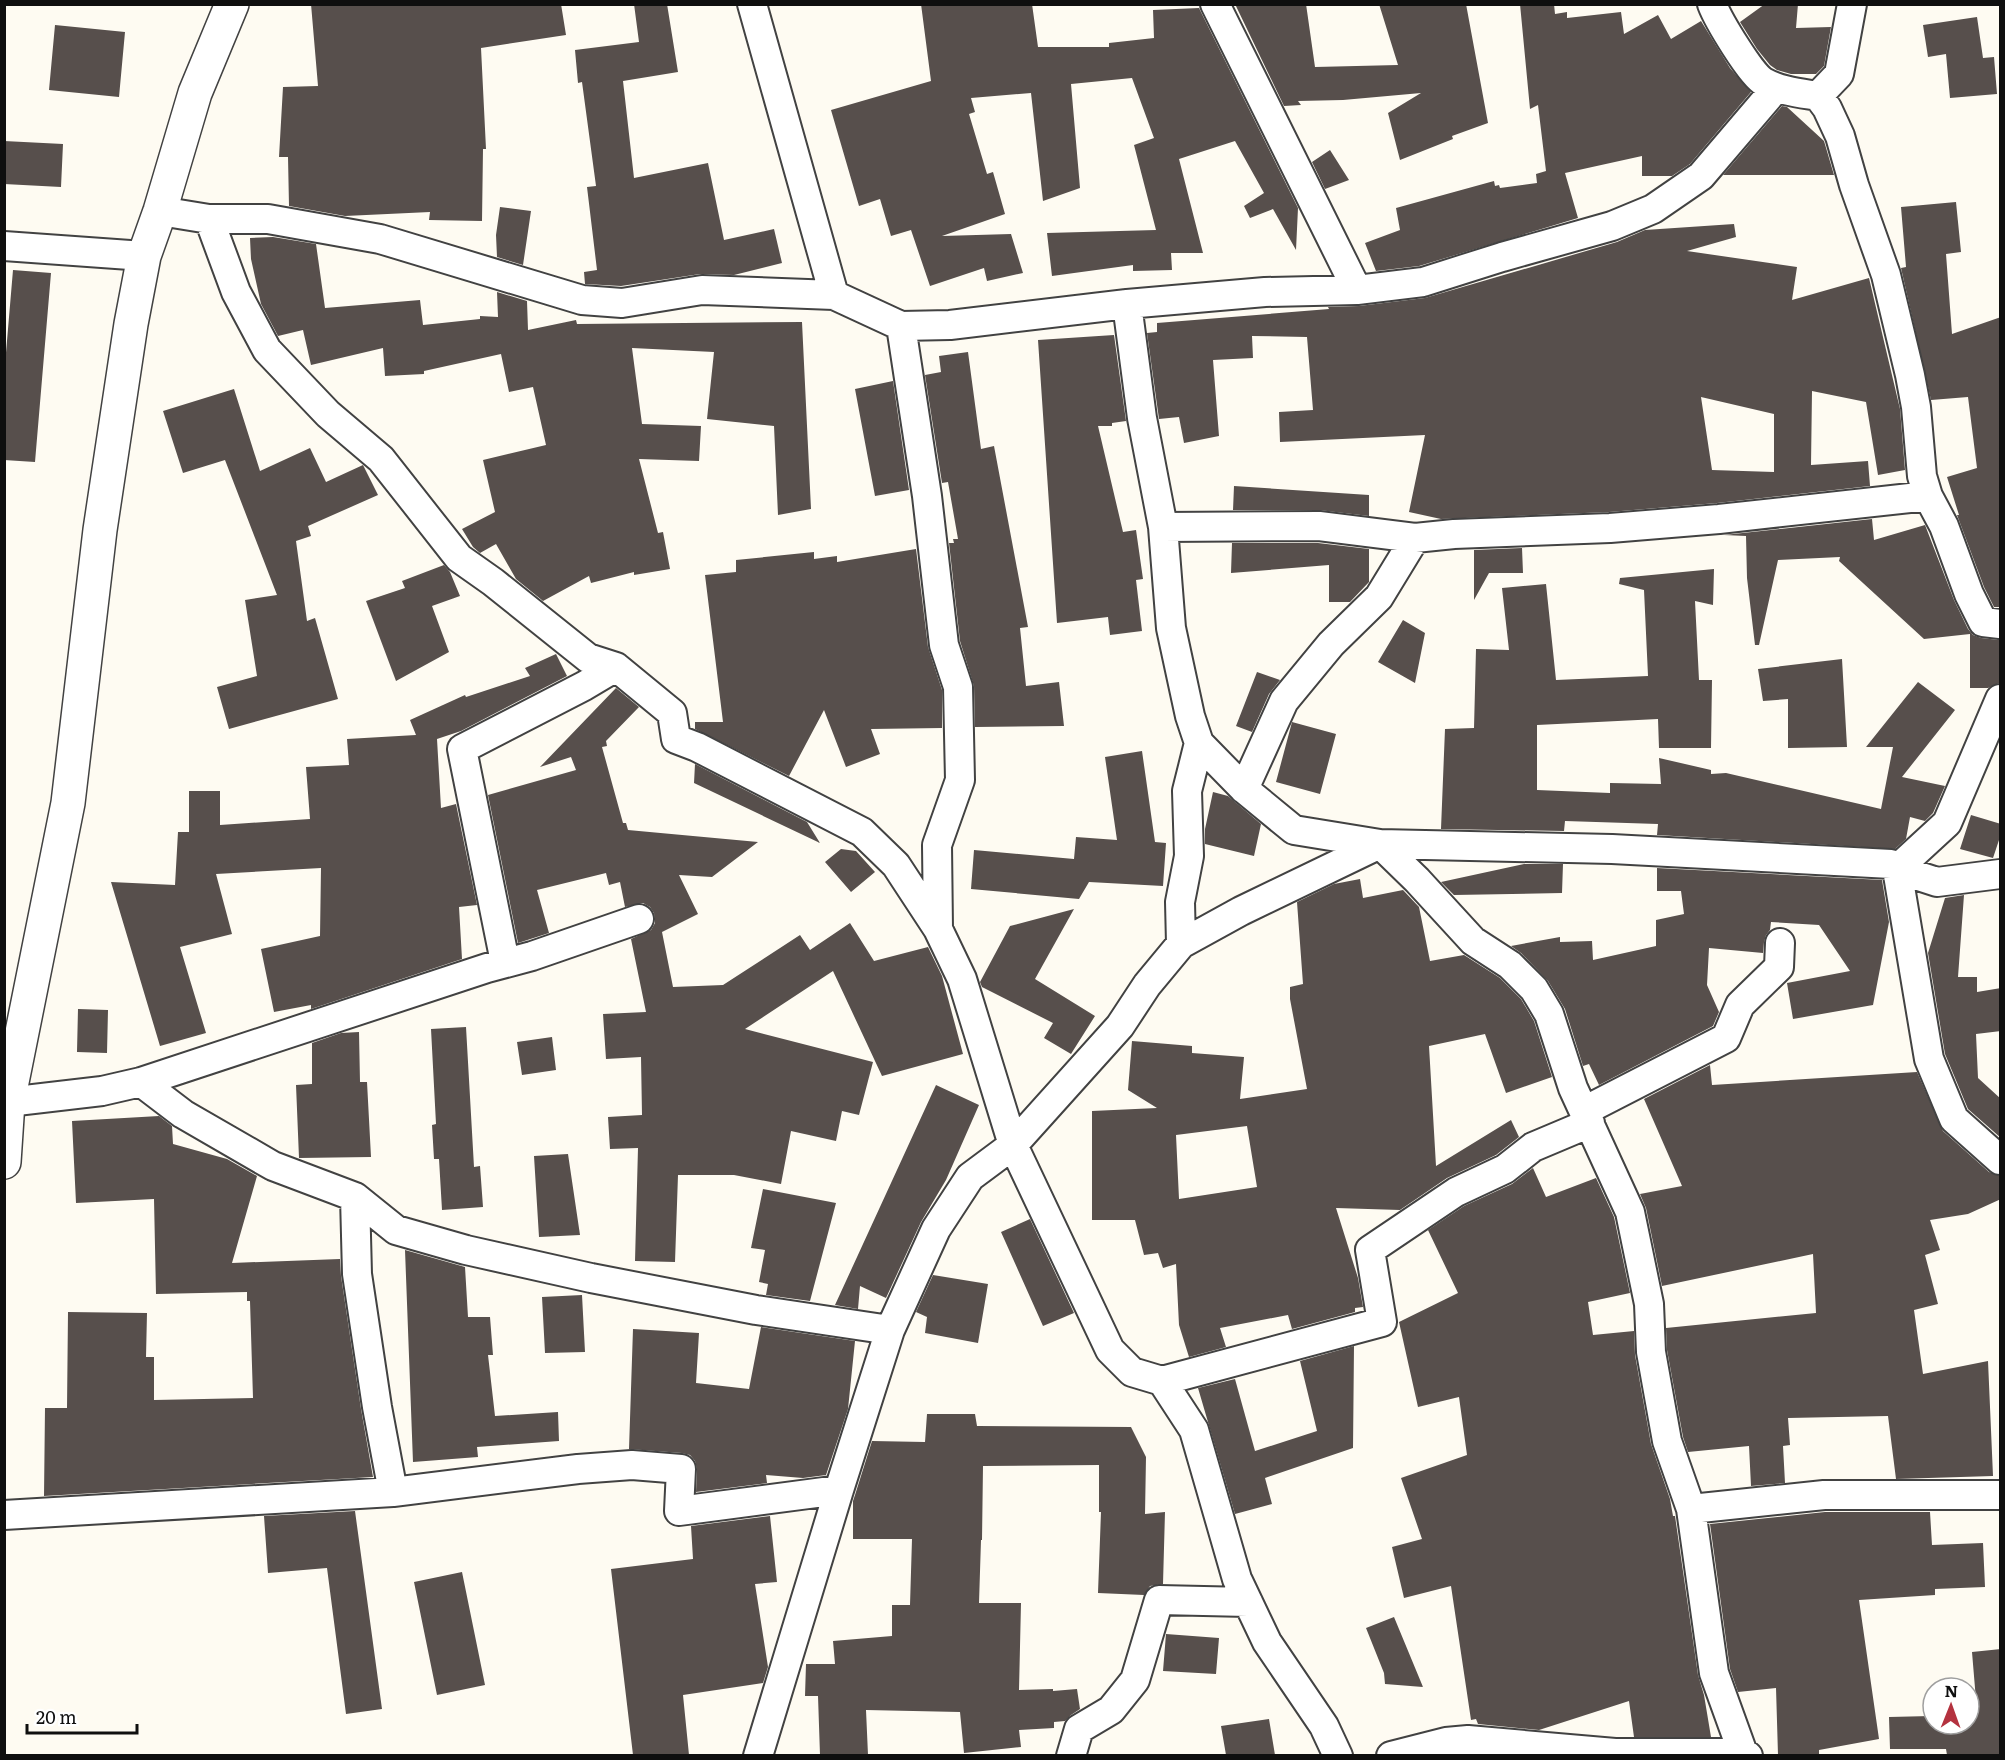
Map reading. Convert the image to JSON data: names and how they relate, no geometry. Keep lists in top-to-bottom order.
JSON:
{
  "scale_bar": "20 m",
  "north": "top"
}
